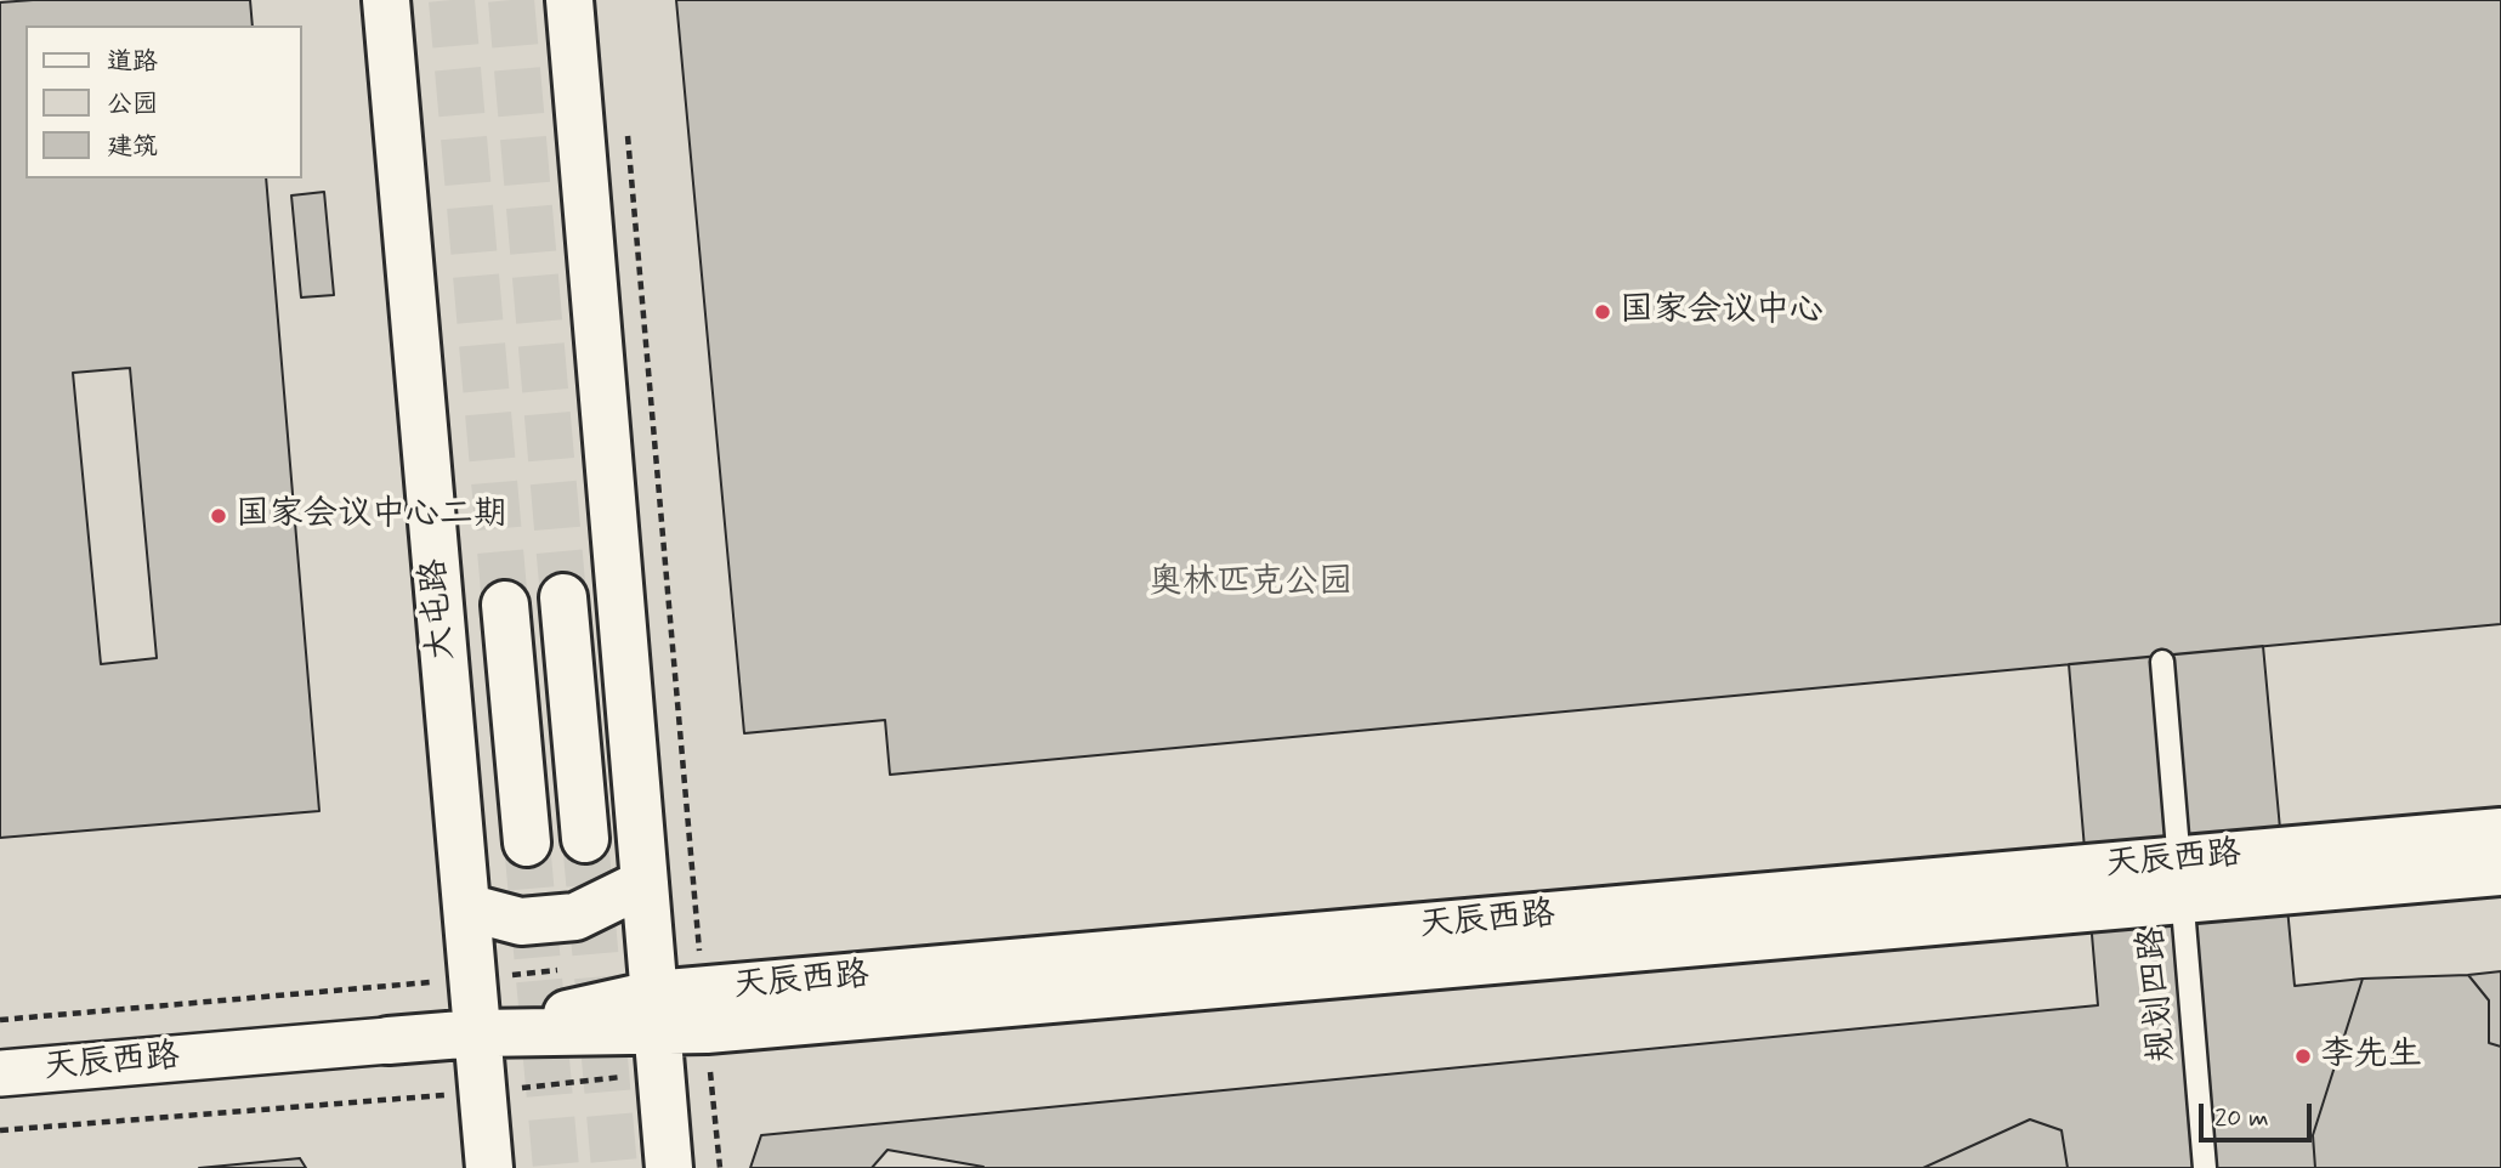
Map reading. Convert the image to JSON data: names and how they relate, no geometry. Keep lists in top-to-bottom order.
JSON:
{
  "streets": {
    "street": ["大屯路", "天辰西路"],
    "lane": ["规划四路"]
  },
  "crossings": [
    ["大屯路", "天辰西路"],
    ["天辰西路", "规划四路"]
  ],
  "parks": ["奥林匹克公园"],
  "places": ["国家会议中心", "国家会议中心二期", "李先生"],
  "legend": ["道路", "公园", "建筑"],
  "scale_bar": "20 m"
}
